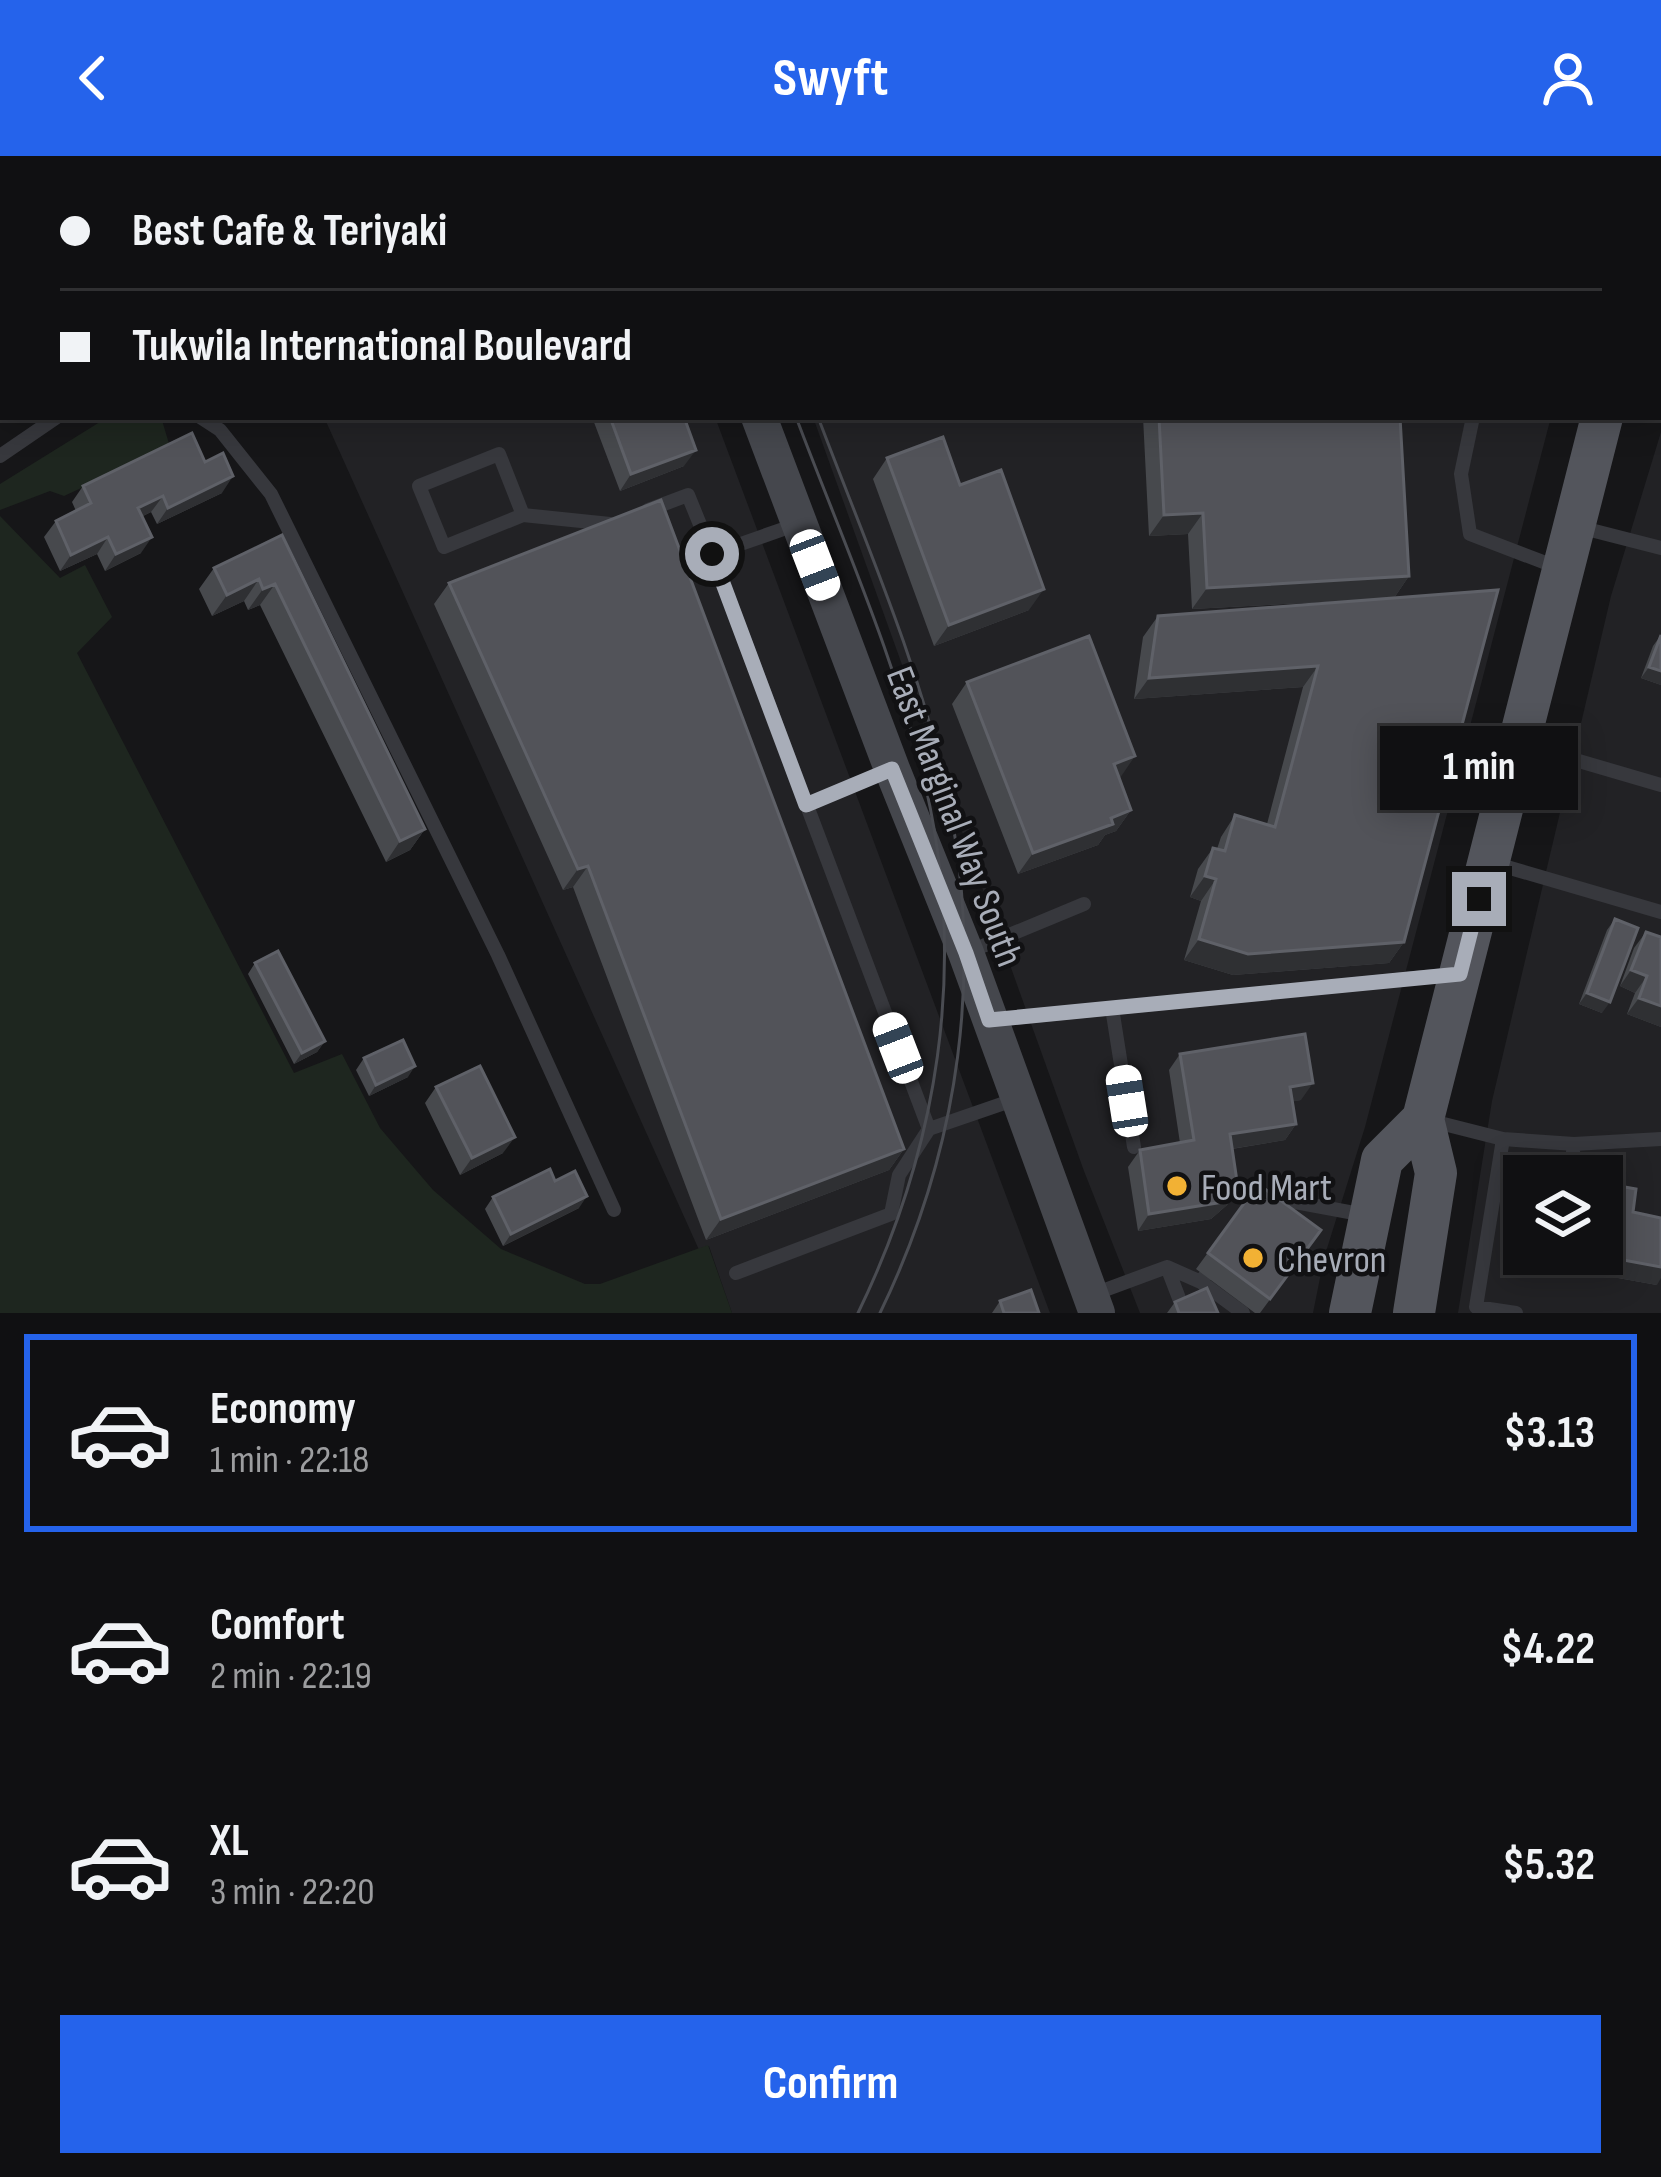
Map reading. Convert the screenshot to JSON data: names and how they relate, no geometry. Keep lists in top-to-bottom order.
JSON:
{
  "streets": {
    "street": ["East Marginal Way South"]
  },
  "places": ["Food Mart", "Chevron"],
  "page": {
    "header": "Swyft",
    "banner": ["Best Cafe & Teriyaki", "Tukwila International Boulevard"],
    "bubble": "1 min",
    "list": [
      {
        "name": "Economy",
        "note": "1 min · 22:18",
        "value": "$3.13"
      },
      {
        "name": "Comfort",
        "note": "2 min · 22:19",
        "value": "$4.22"
      },
      {
        "name": "XL",
        "note": "3 min · 22:20",
        "value": "$5.32"
      }
    ],
    "buttons": "Confirm"
  }
}
